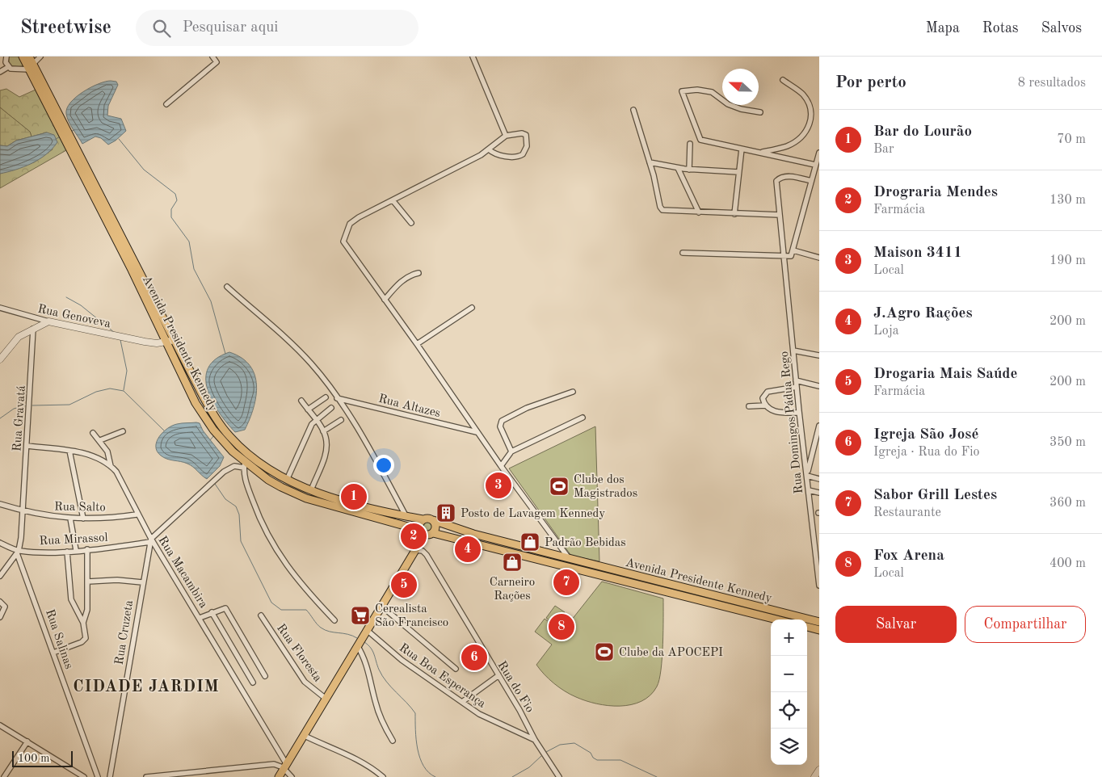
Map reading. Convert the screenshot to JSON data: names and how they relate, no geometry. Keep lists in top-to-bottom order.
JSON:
{
  "streets": {
    "main road": ["Avenida Presidente Kennedy"],
    "street": [
      "Rua Genoveva",
      "Rua Altazes",
      "Rua Gravatá",
      "Rua Domingos Pádua Rego",
      "Rua Salto",
      "Rua Mirassol",
      "Rua Macambira",
      "Rua Cruzeta",
      "Rua Salinas",
      "Rua Floresta",
      "Rua Boa Esperança",
      "Rua do Fio"
    ]
  },
  "crossings": [
    ["Rua Genoveva", "Avenida Presidente Kennedy"],
    ["Rua Gravatá", "Rua Salto"],
    ["Rua Gravatá", "Rua Mirassol"],
    ["Rua Gravatá", "Rua Macambira"],
    ["Rua Gravatá", "Rua Salinas"],
    ["Rua Salto", "Rua Macambira"],
    ["Rua Mirassol", "Rua Macambira"],
    ["Rua Mirassol", "Rua Cruzeta"],
    ["Rua Mirassol", "Rua Salinas"],
    ["Rua Macambira", "Rua Cruzeta"],
    ["Rua Boa Esperança", "Rua do Fio"]
  ],
  "districts": ["CIDADE JARDIM"],
  "places": {
    "sports": ["Clube dos Magistrados", "Clube da APOCEPI"],
    "building": ["Posto de Lavagem Kennedy"],
    "shop": ["Padrão Bebidas", "Carneiro Rações"],
    "supermarket": ["Cerealista São Francisco"]
  },
  "scale_bar": "100 m",
  "north": "left",
  "page": {
    "header": "Streetwise",
    "search": "Pesquisar aqui",
    "nav": ["Mapa", "Rotas", "Salvos"],
    "heading": ["Por perto", "8 resultados"],
    "list": [
      {
        "mark": "1",
        "name": "Bar do Lourão",
        "note": "Bar",
        "value": "70 m"
      },
      {
        "mark": "2",
        "name": "Drograria Mendes",
        "note": "Farmácia",
        "value": "130 m"
      },
      {
        "mark": "3",
        "name": "Maison 3411",
        "note": "Local",
        "value": "190 m"
      },
      {
        "mark": "4",
        "name": "J.Agro Rações",
        "note": "Loja",
        "value": "200 m"
      },
      {
        "mark": "5",
        "name": "Drogaria Mais Saúde",
        "note": "Farmácia",
        "value": "200 m"
      },
      {
        "mark": "6",
        "name": "Igreja São José",
        "note": "Igreja · Rua do Fio",
        "value": "350 m"
      },
      {
        "mark": "7",
        "name": "Sabor Grill Lestes",
        "note": "Restaurante",
        "value": "360 m"
      },
      {
        "mark": "8",
        "name": "Fox Arena",
        "note": "Local",
        "value": "400 m"
      }
    ],
    "pins": [
      "3",
      "1",
      "2",
      "4",
      "7",
      "5",
      "8",
      "6"
    ],
    "buttons": ["Salvar", "Compartilhar"],
    "map_buttons": ["+", "−"],
    "scale": "100 m"
  }
}
